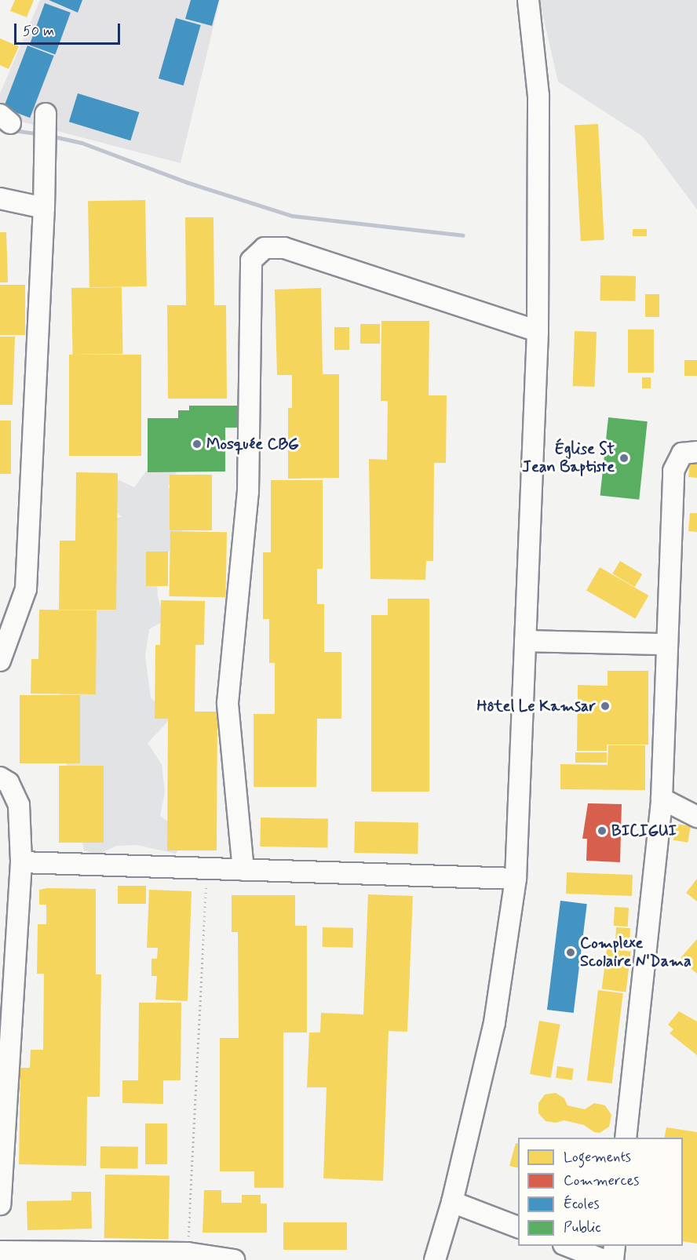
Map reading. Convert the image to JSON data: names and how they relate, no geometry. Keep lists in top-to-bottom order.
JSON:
{
  "places": [
    "Mosquée CBG",
    "Église St Jean Baptiste",
    "Hôtel Le Kamsar",
    "BICIGUI",
    "Complexe Scolaire N'Dama"
  ],
  "legend": [
    "Logements",
    "Commerces",
    "Écoles",
    "Public"
  ],
  "scale_bar": "50 m"
}
